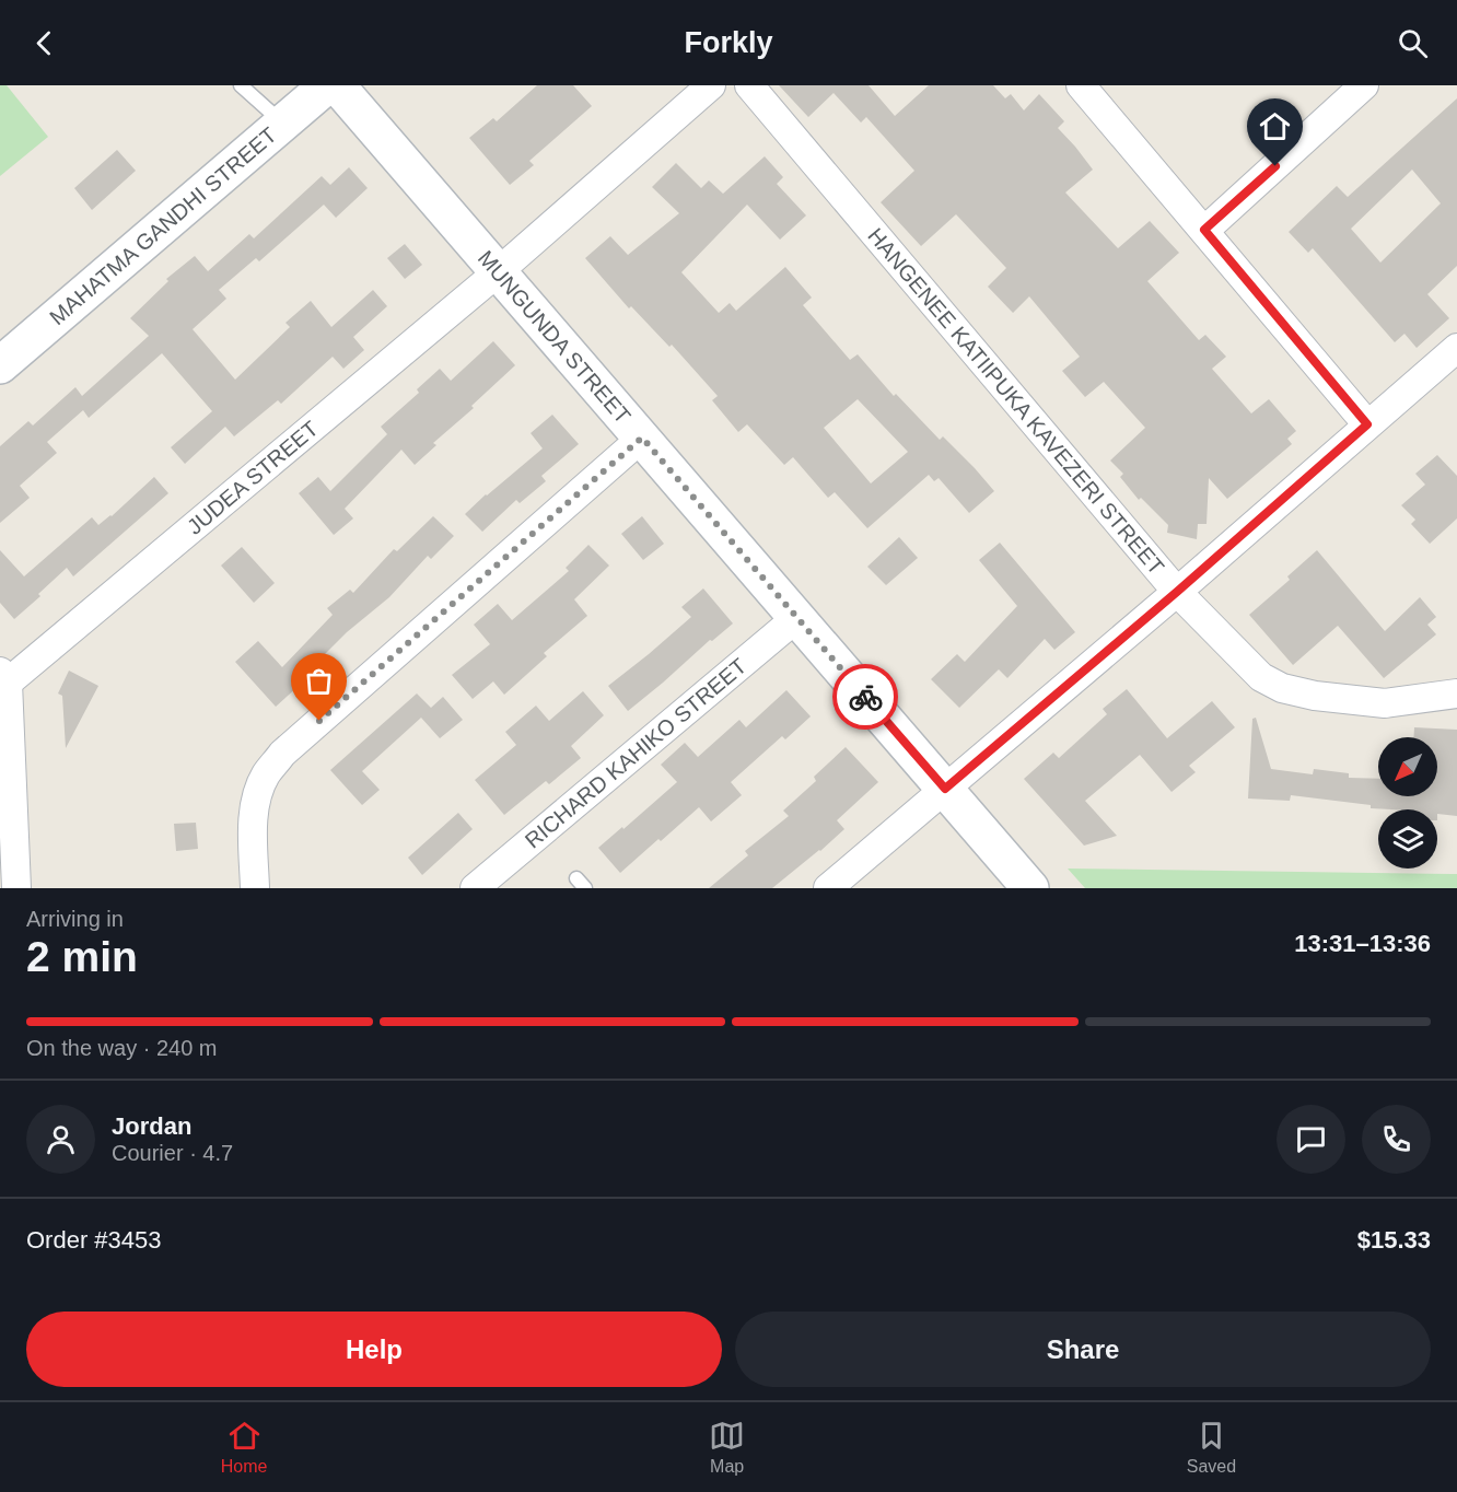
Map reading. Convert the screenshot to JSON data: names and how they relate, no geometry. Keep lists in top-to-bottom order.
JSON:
{
  "streets": {
    "street": [
      "MAHATMA GANDHI STREET",
      "MUNGUNDA STREET",
      "HANGENEE KATIIPUKA KAVEZERI STREET",
      "JUDEA STREET",
      "RICHARD KAHIKO STREET"
    ]
  },
  "crossings": [
    ["MUNGUNDA STREET", "JUDEA STREET"],
    ["MUNGUNDA STREET", "RICHARD KAHIKO STREET"]
  ],
  "north": "bottom left",
  "page": {
    "header": "Forkly",
    "heading": ["2 min", "Arriving in", "13:31–13:36"],
    "panel": [
      "Jordan",
      "Courier · 4.7",
      "Order #3453",
      "$15.33"
    ],
    "bar": "On the way · 240 m",
    "buttons": ["Help", "Share"],
    "tabs": ["Home", "Map", "Saved"]
  }
}
